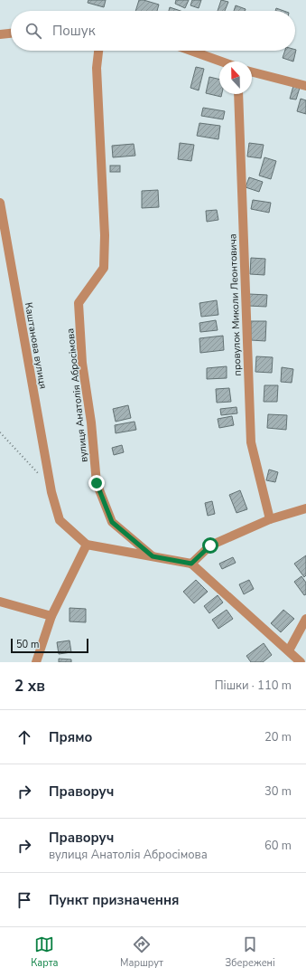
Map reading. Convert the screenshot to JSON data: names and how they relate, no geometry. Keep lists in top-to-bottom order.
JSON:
{
  "streets": {
    "street": ["провулок Миколи Леонтовича", "Каштанова вулиця", "вулиця Анатолія Абросімова"]
  },
  "scale_bar": "50 m",
  "north": "top",
  "page": {
    "search": "Пошук",
    "scale": "50 m",
    "heading": ["2 хв", "Пішки · 110 m"],
    "list": [
      ["Прямо", "20 m"],
      ["Праворуч", "30 m"],
      ["Праворуч", "вулиця Анатолія Абросімова", "60 m"],
      "Пункт призначення"
    ],
    "nav": ["Карта", "Маршрут", "Збережені"]
  }
}
